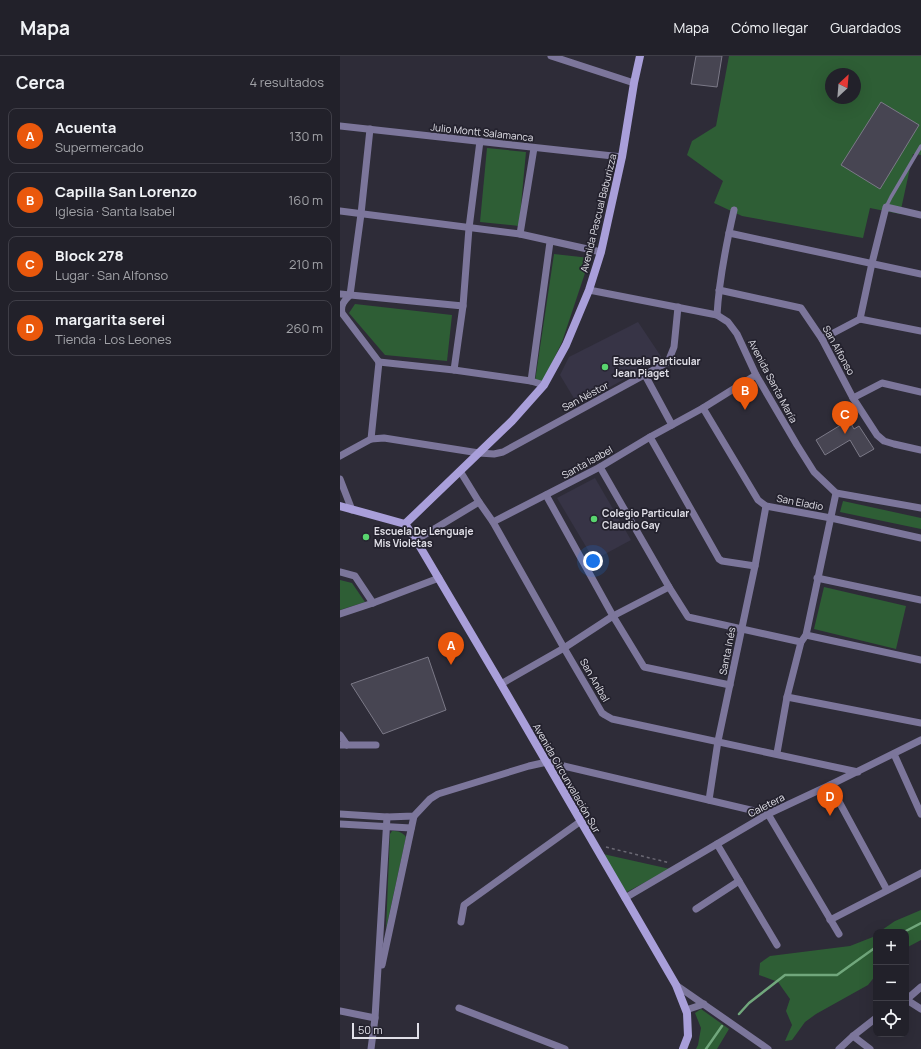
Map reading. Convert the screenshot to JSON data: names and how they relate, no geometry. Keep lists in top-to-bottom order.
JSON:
{
  "streets": {
    "main road": ["Avenida Pascual Baburizza", "Avenida Circunvalación Sur"],
    "street": [
      "Julio Montt Salamanca",
      "San Alfonso",
      "Avenida Santa María",
      "San Néstor",
      "Santa Isabel",
      "San Eladio",
      "Santa Inés",
      "San Aníbal",
      "Caletera"
    ]
  },
  "crossings": [
    ["Julio Montt Salamanca", "Avenida Pascual Baburizza"],
    ["Avenida Pascual Baburizza", "Avenida Santa María"],
    ["Avenida Pascual Baburizza", "San Néstor"],
    ["Avenida Pascual Baburizza", "San Aníbal"],
    ["Avenida Pascual Baburizza", "Avenida Circunvalación Sur"],
    ["Avenida Santa María", "San Néstor"],
    ["Avenida Santa María", "Santa Isabel"],
    ["Santa Isabel", "San Eladio"],
    ["Santa Isabel", "San Aníbal"],
    ["San Eladio", "Santa Inés"],
    ["Santa Inés", "San Aníbal"],
    ["San Aníbal", "Caletera"],
    ["Avenida Circunvalación Sur", "Caletera"]
  ],
  "places": ["Escuela Particular Jean Piaget", "Colegio Particular Claudio Gay", "Escuela De Lenguaje Mis Violetas"],
  "scale_bar": "50 m",
  "north": "top right",
  "page": {
    "header": "Mapa",
    "nav": ["Mapa", "Cómo llegar", "Guardados"],
    "heading": ["Cerca", "4 resultados"],
    "list": [
      {
        "mark": "A",
        "name": "Acuenta",
        "note": "Supermercado",
        "value": "130 m"
      },
      {
        "mark": "B",
        "name": "Capilla San Lorenzo",
        "note": "Iglesia · Santa Isabel",
        "value": "160 m"
      },
      {
        "mark": "C",
        "name": "Block 278",
        "note": "Lugar · San Alfonso",
        "value": "210 m"
      },
      {
        "mark": "D",
        "name": "margarita serei",
        "note": "Tienda · Los Leones",
        "value": "260 m"
      }
    ],
    "pins": [
      "B",
      "C",
      "A",
      "D"
    ],
    "map_buttons": ["+", "−"],
    "scale": "50 m"
  }
}
